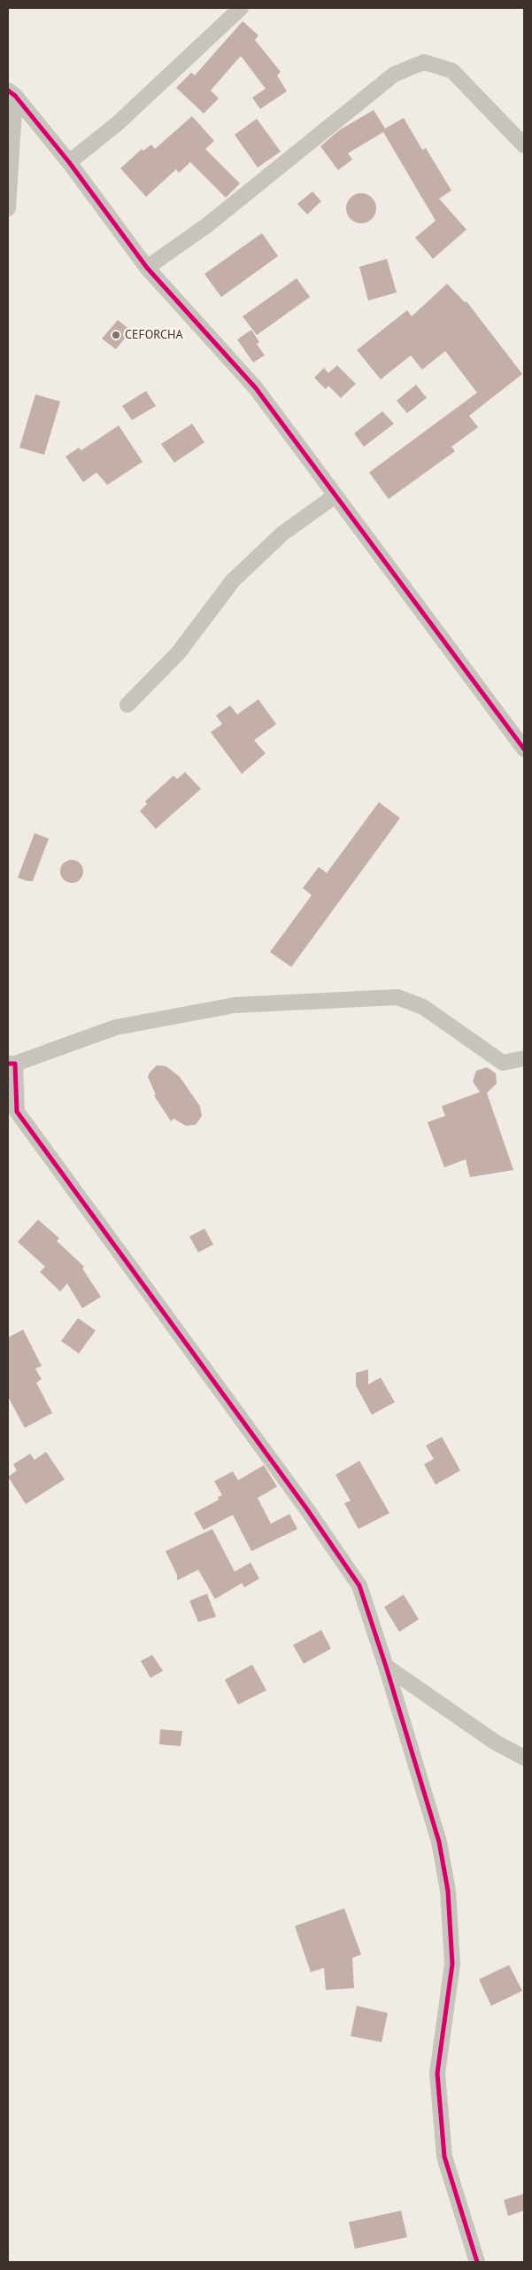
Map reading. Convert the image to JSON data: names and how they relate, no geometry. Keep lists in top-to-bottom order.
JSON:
{
  "places": ["CEFORCHA"]
}
